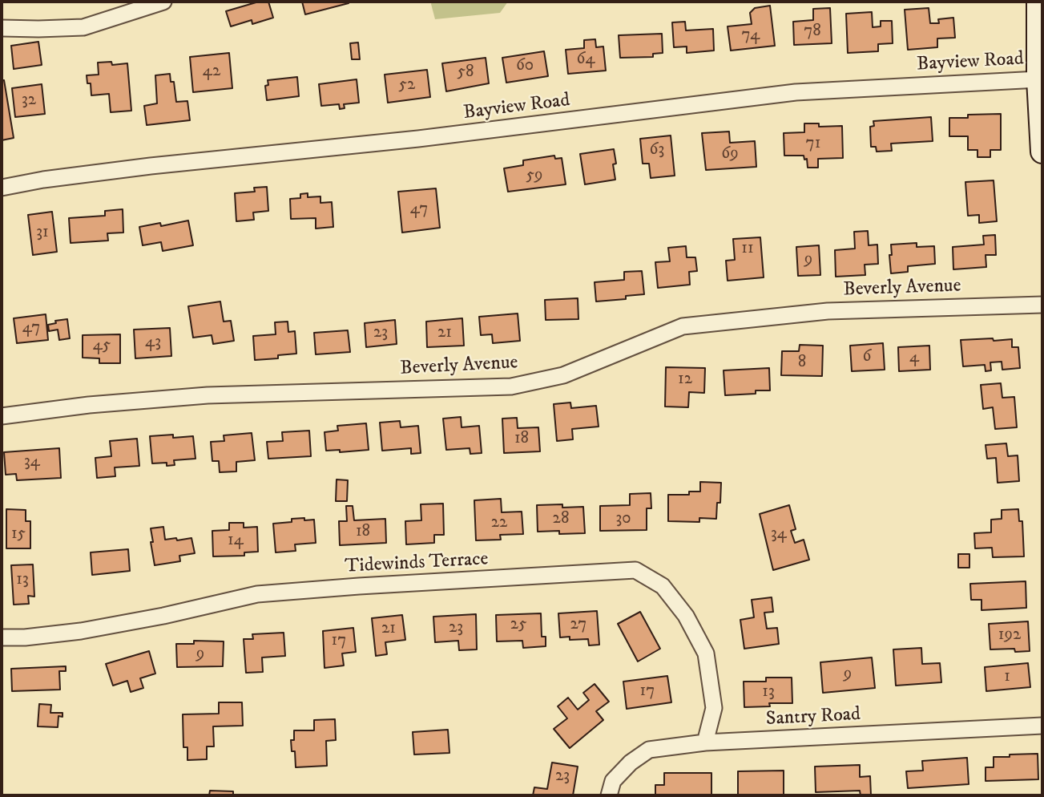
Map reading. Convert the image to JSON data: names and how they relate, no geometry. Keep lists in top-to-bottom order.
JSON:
{
  "streets": {
    "street": [
      "Bayview Road",
      "Beverly Avenue",
      "Tidewinds Terrace",
      "Santry Road"
    ]
  },
  "crossings": [
    ["Tidewinds Terrace", "Santry Road"]
  ],
  "house_numbers": [
    "78",
    "74",
    "64",
    "60",
    "42",
    "58",
    "52",
    "32",
    "71",
    "63",
    "69",
    "59",
    "47",
    "31",
    "11",
    "9",
    "47",
    "23",
    "21",
    "43",
    "45",
    "6",
    "4",
    "8",
    "12",
    "18",
    "34",
    "28",
    "30",
    "22",
    "18",
    "15",
    "34",
    "14",
    "13",
    "25",
    "27",
    "23",
    "21",
    "192",
    "17",
    "9",
    "9",
    "1",
    "17",
    "13",
    "23"
  ]
}
